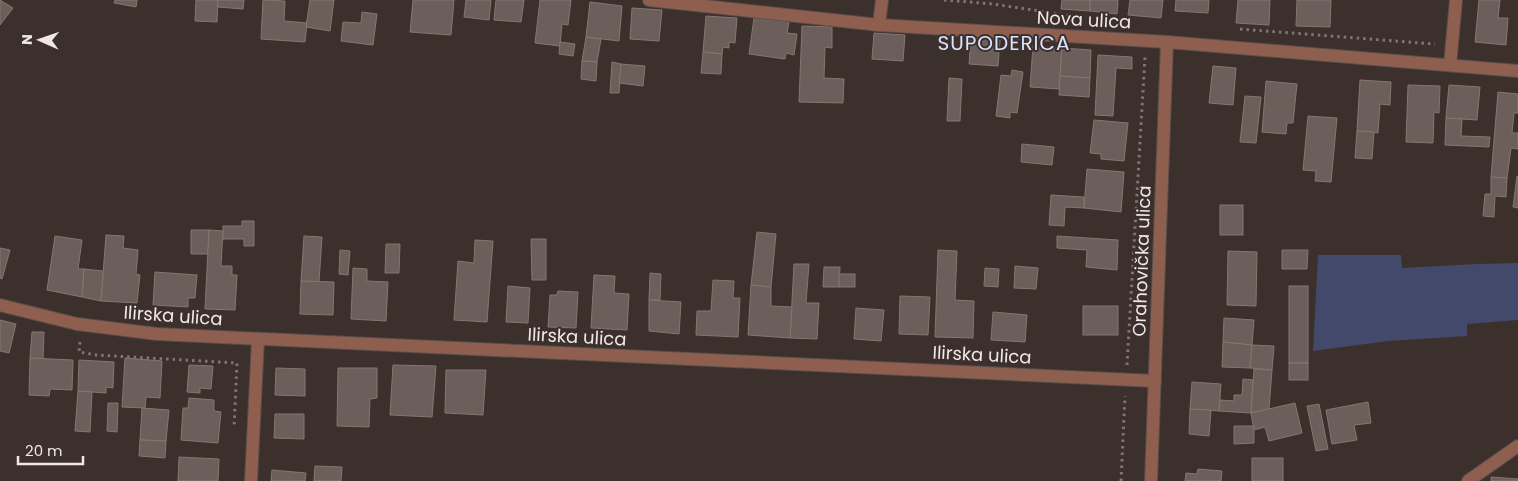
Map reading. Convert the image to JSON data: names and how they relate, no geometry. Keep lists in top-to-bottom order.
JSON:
{
  "streets": {
    "street": ["Nova ulica", "Orahovička ulica", "Ilirska ulica"]
  },
  "crossings": [
    ["Nova ulica", "Orahovička ulica"],
    ["Orahovička ulica", "Ilirska ulica"]
  ],
  "districts": ["SUPODERICA"],
  "scale_bar": "20 m",
  "north": "left"
}
